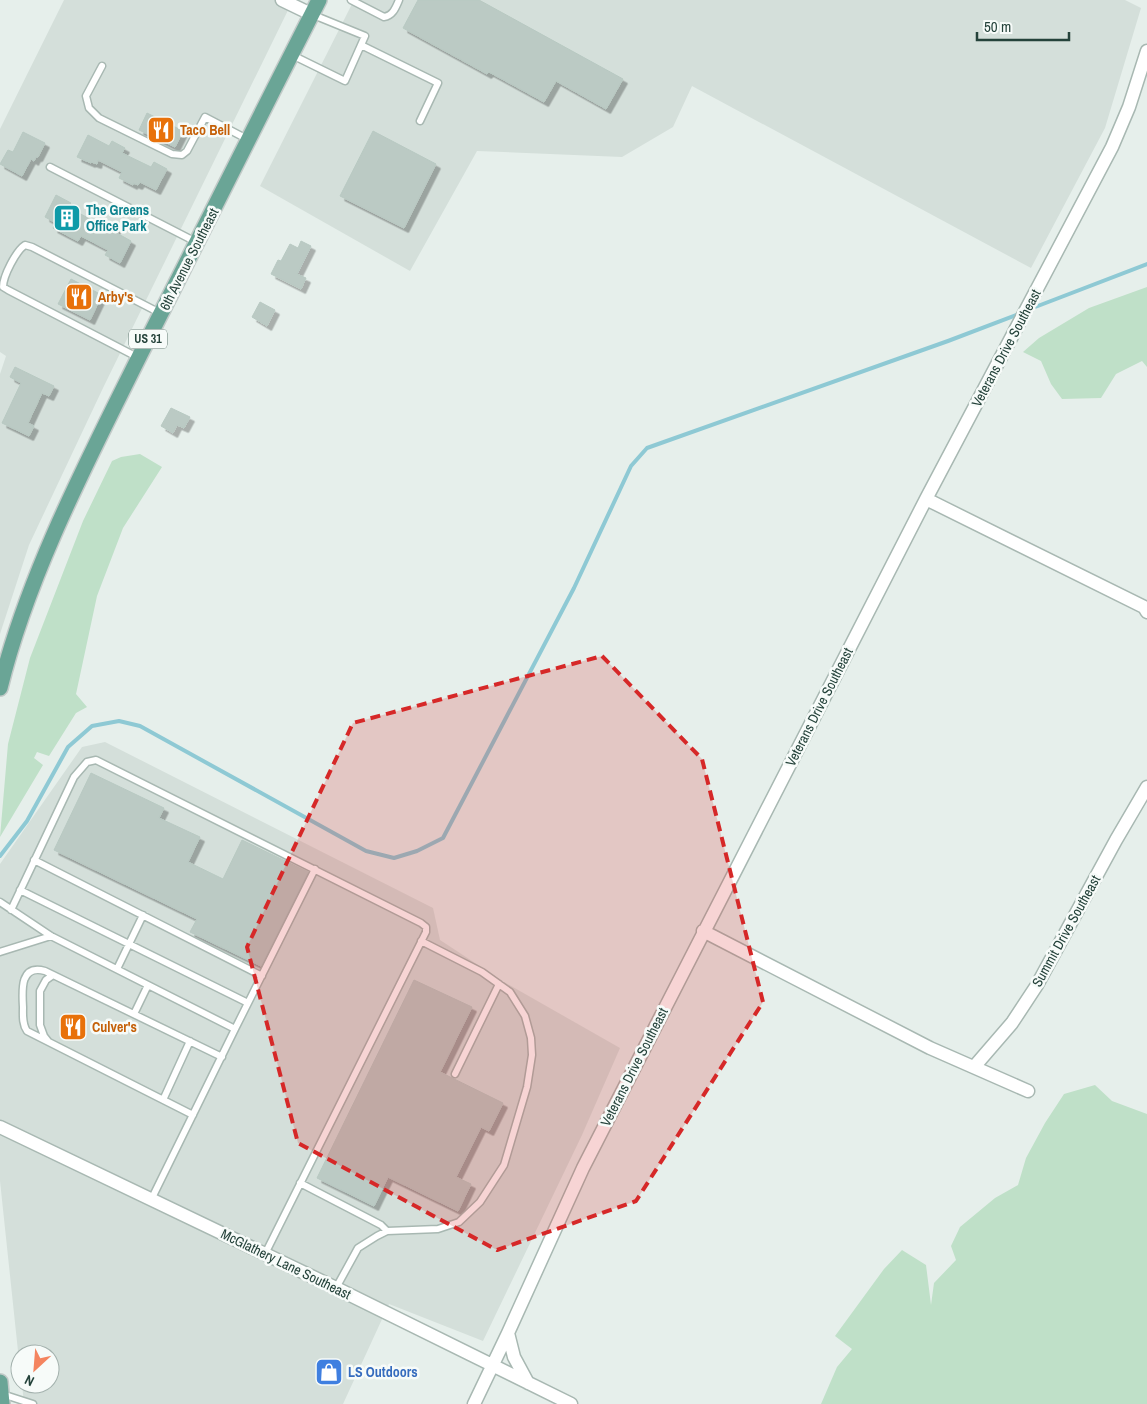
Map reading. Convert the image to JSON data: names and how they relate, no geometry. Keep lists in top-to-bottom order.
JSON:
{
  "streets": {
    "main road": ["6th Avenue Southeast", "US 31"],
    "street": ["Veterans Drive Southeast", "Summit Drive Southeast", "McGlathery Lane Southeast"]
  },
  "crossings": [
    ["Veterans Drive Southeast", "McGlathery Lane Southeast"]
  ],
  "places": {
    "restaurant": ["Taco Bell", "Arby's", "Culver's"],
    "building": ["The Greens Office Park"],
    "shop": ["LS Outdoors"]
  },
  "scale_bar": "50 m",
  "north": "bottom left"
}
